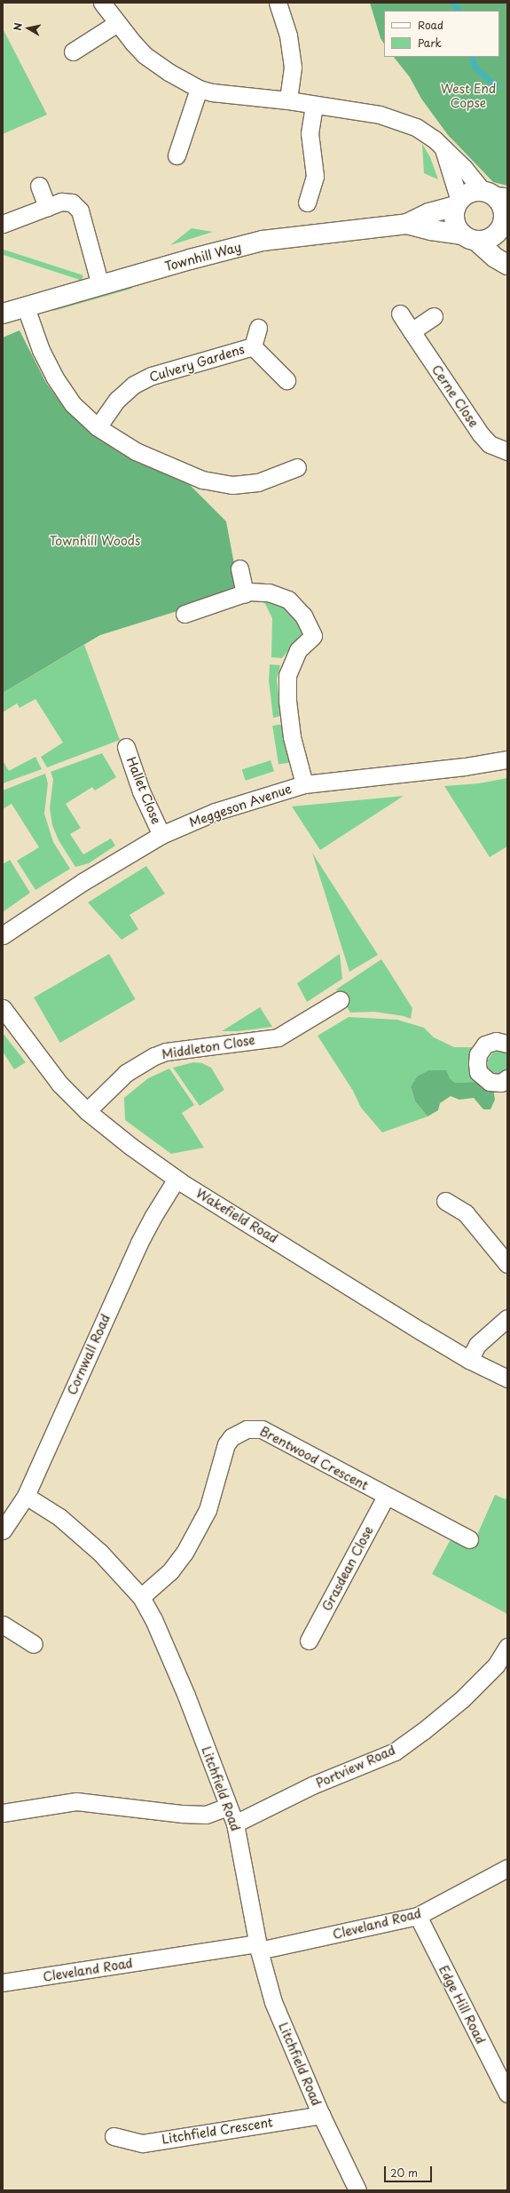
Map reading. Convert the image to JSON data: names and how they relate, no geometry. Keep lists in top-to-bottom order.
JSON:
{
  "streets": {
    "street": [
      "Townhill Way",
      "Culvery Gardens",
      "Cerne Close",
      "Hallet Close",
      "Meggeson Avenue",
      "Middleton Close",
      "Wakefield Road",
      "Cornwall Road",
      "Brentwood Crescent",
      "Grasdean Close",
      "Portview Road",
      "Litchfield Road",
      "Cleveland Road",
      "Edge Hill Road",
      "Litchfield Crescent"
    ]
  },
  "crossings": [
    ["Hallet Close", "Meggeson Avenue"],
    ["Middleton Close", "Wakefield Road"],
    ["Wakefield Road", "Cornwall Road"],
    ["Cornwall Road", "Litchfield Road"],
    ["Brentwood Crescent", "Grasdean Close"],
    ["Brentwood Crescent", "Litchfield Road"],
    ["Portview Road", "Litchfield Road"],
    ["Litchfield Road", "Cleveland Road"],
    ["Litchfield Road", "Litchfield Crescent"],
    ["Cleveland Road", "Edge Hill Road"]
  ],
  "parks": ["West End Copse", "Townhill Woods"],
  "legend": ["Road", "Park"],
  "scale_bar": "20 m",
  "north": "left"
}
